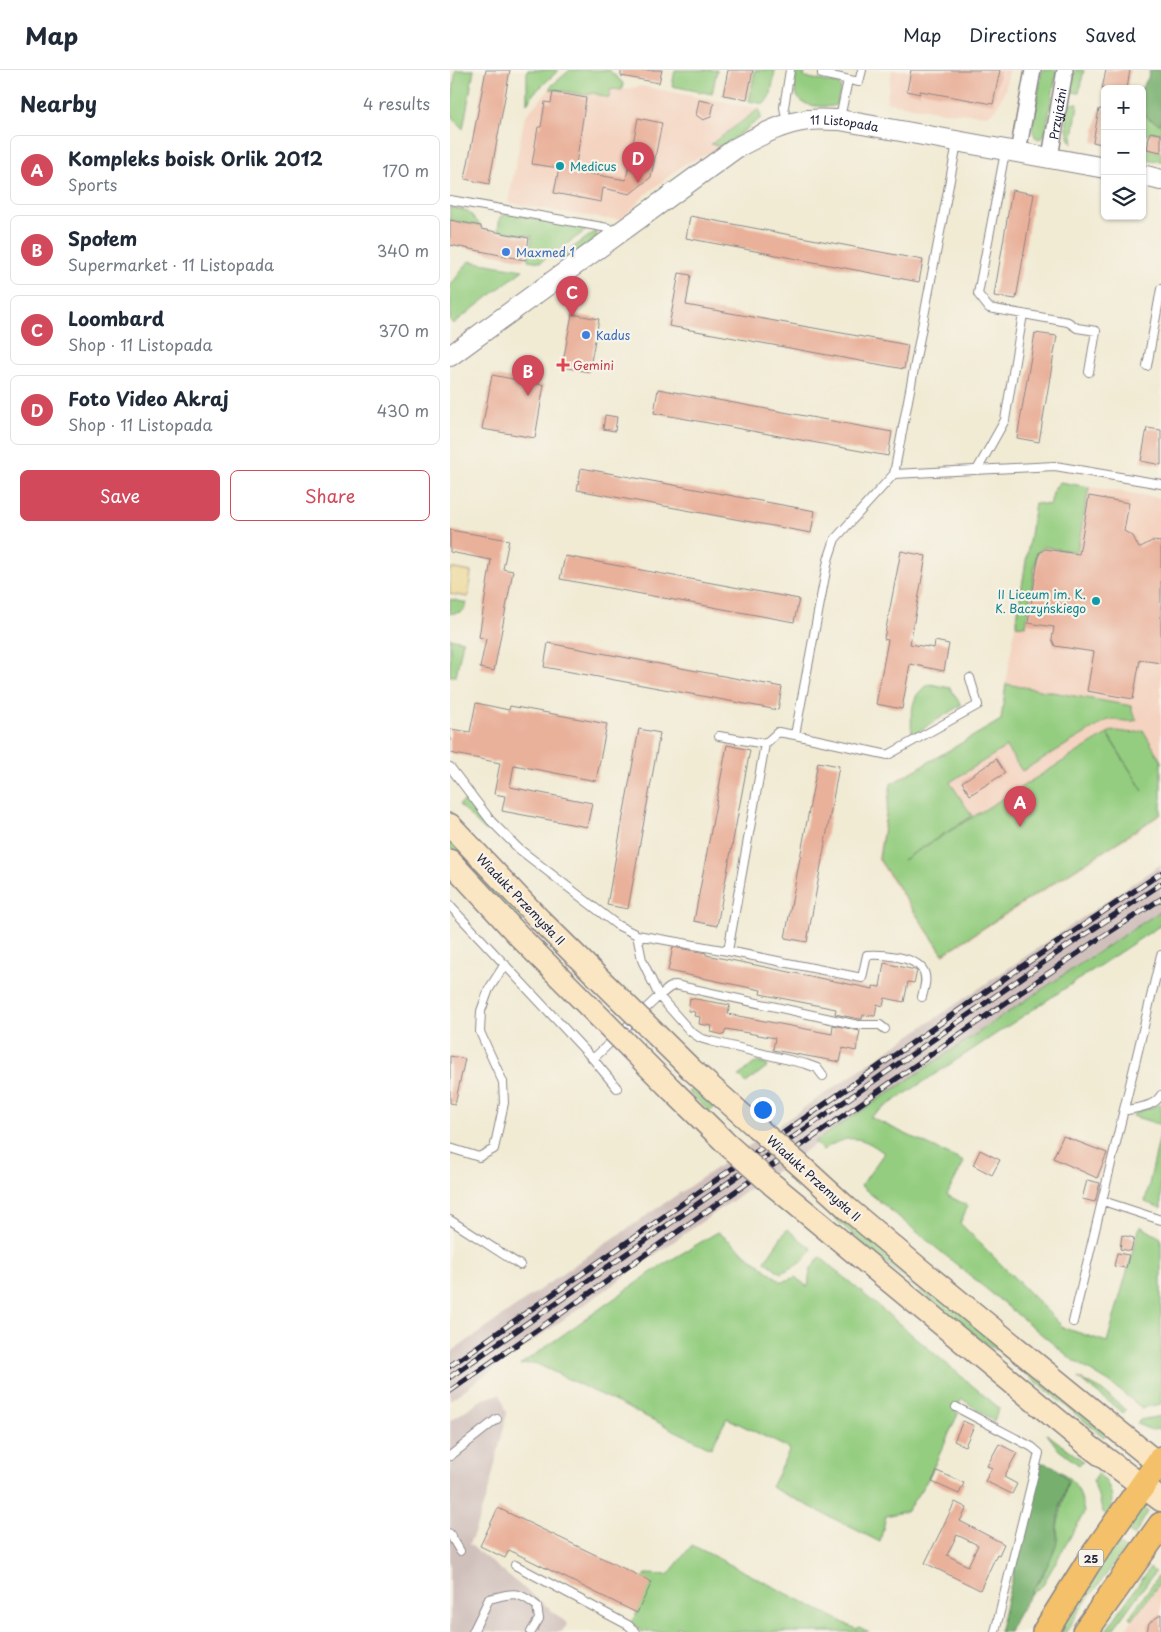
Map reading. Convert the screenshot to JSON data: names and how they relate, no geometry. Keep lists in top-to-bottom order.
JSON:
{
  "streets": {
    "main road": ["Wiadukt Przemysła II", "25"],
    "street": ["Przyjaźni", "11 Listopada"]
  },
  "crossings": [
    ["Przyjaźni", "11 Listopada"],
    ["Wiadukt Przemysła II", "25"]
  ],
  "places": {
    "other": [
      "Medicus",
      "Maxmed 1",
      "Kadus",
      "II Liceum im. K. K. Baczyńskiego"
    ],
    "health": ["Gemini"]
  },
  "page": {
    "header": "Map",
    "nav": ["Map", "Directions", "Saved"],
    "heading": ["Nearby", "4 results"],
    "map_buttons": ["+", "−"],
    "list": [
      {
        "mark": "A",
        "name": "Kompleks boisk Orlik 2012",
        "note": "Sports",
        "value": "170 m"
      },
      {
        "mark": "B",
        "name": "Społem",
        "note": "Supermarket · 11 Listopada",
        "value": "340 m"
      },
      {
        "mark": "C",
        "name": "Loombard",
        "note": "Shop · 11 Listopada",
        "value": "370 m"
      },
      {
        "mark": "D",
        "name": "Foto Video Akraj",
        "note": "Shop · 11 Listopada",
        "value": "430 m"
      }
    ],
    "pins": [
      "D",
      "C",
      "B",
      "A"
    ],
    "buttons": ["Save", "Share"]
  }
}
